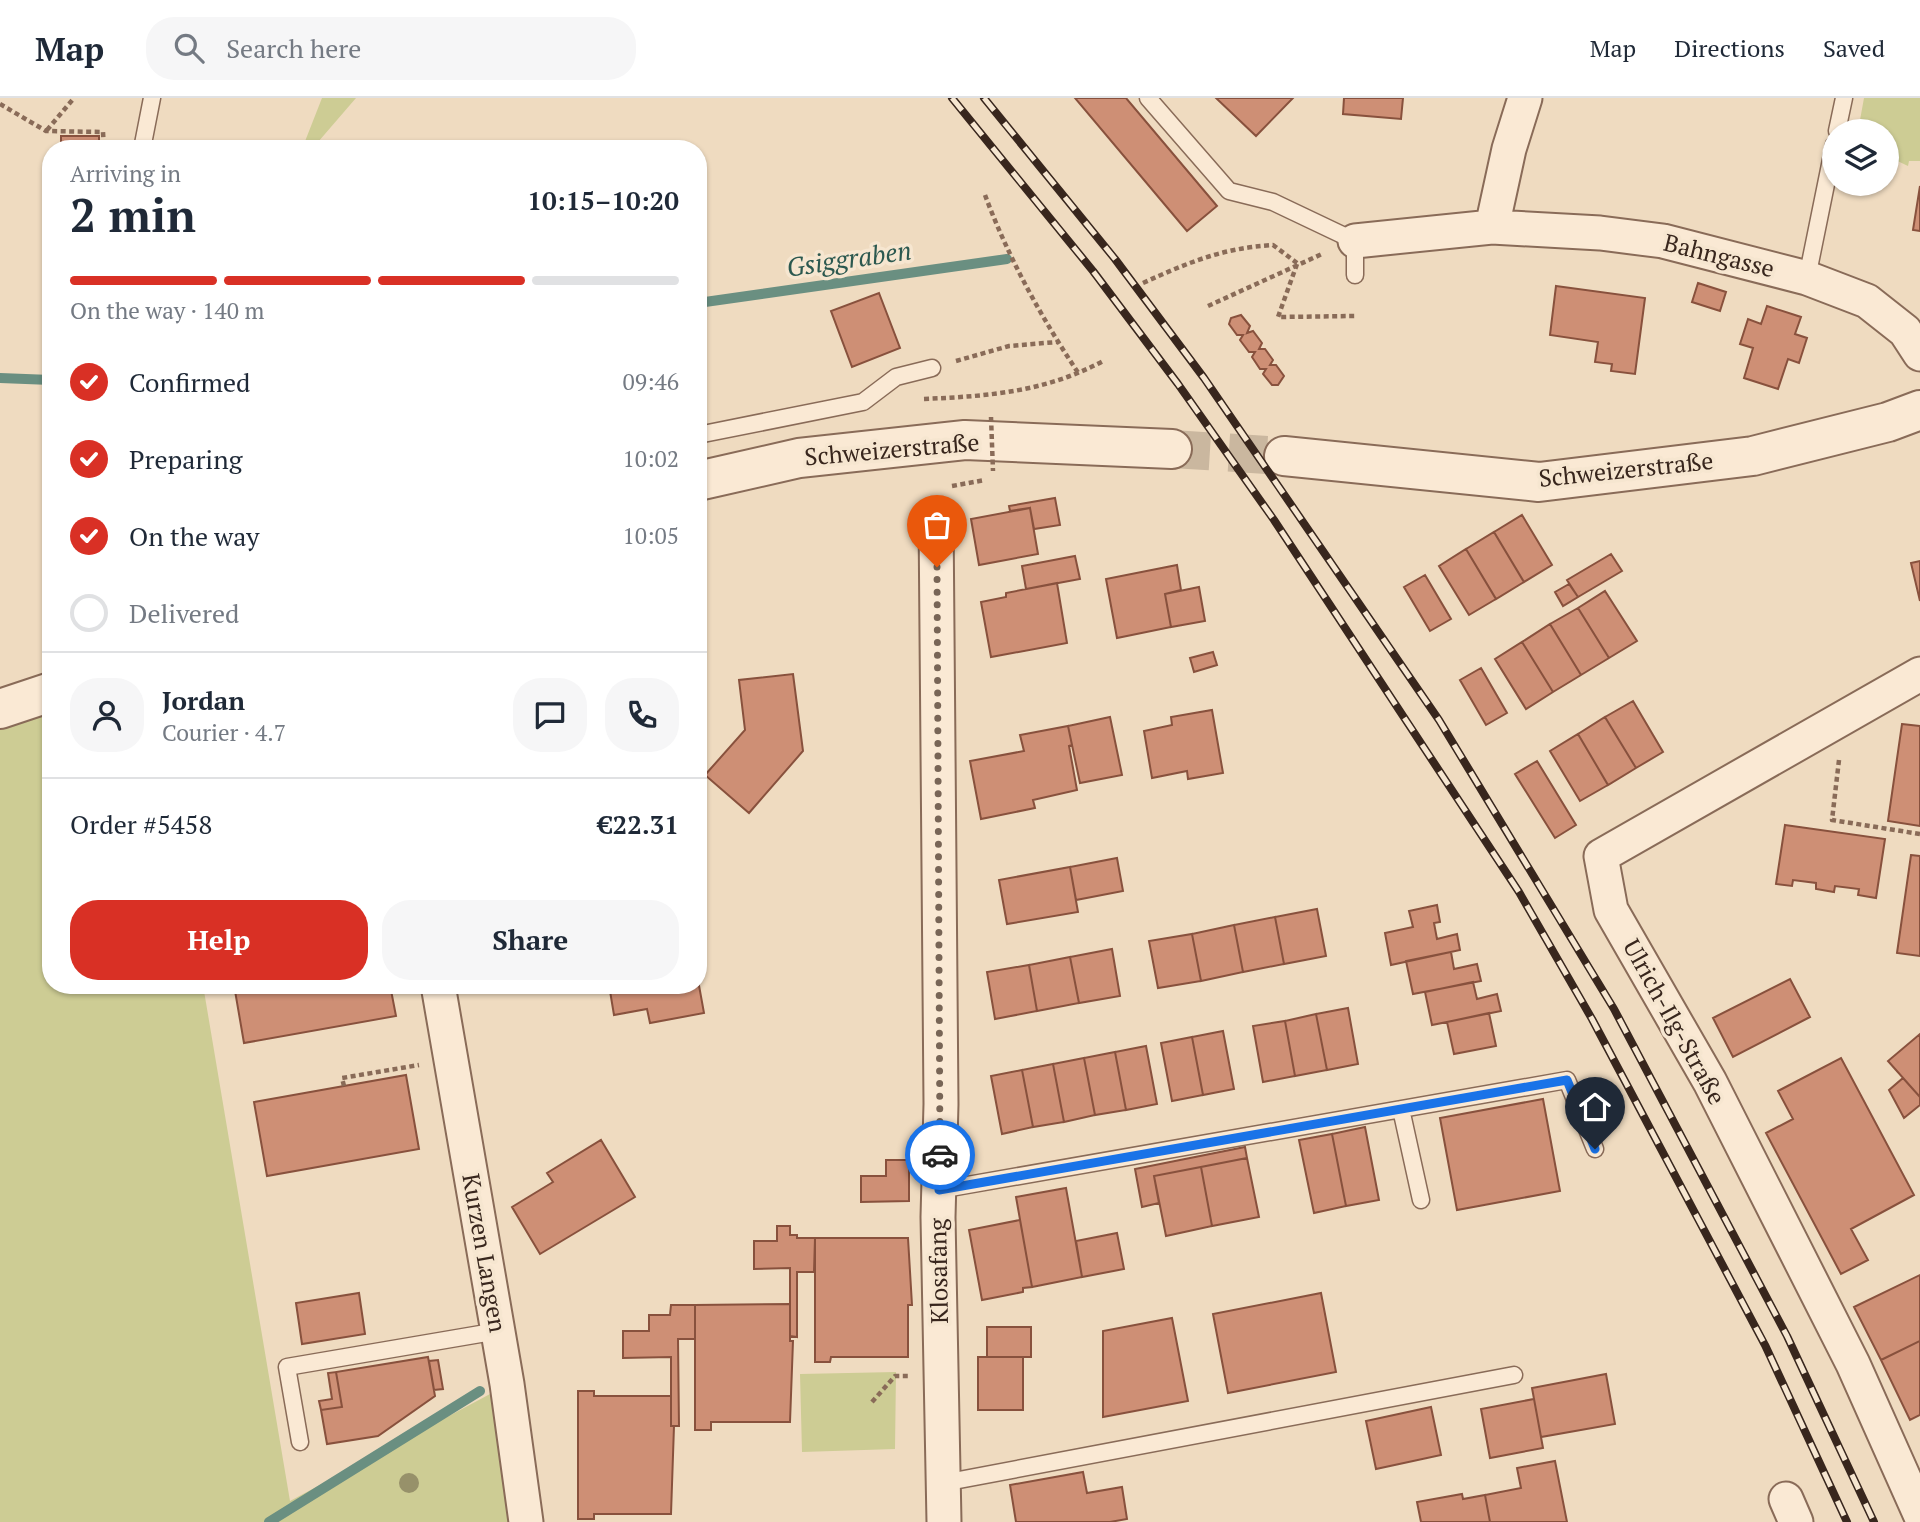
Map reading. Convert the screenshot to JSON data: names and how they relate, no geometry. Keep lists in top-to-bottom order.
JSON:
{
  "streets": {
    "street": [
      "Bahngasse",
      "Schweizerstraße",
      "Ulrich-Ilg-Straße",
      "Kurzen Langen",
      "Klosafang"
    ]
  },
  "water": ["Gsiggraben"],
  "page": {
    "header": "Map",
    "search": "Search here",
    "nav": ["Map", "Directions", "Saved"],
    "heading": ["2 min", "Arriving in", "10:15–10:20"],
    "panel": [
      "Jordan",
      "Courier · 4.7",
      "Order #5458",
      "€22.31"
    ],
    "bar": "On the way · 140 m",
    "list": [
      ["Confirmed", "09:46"],
      ["Preparing", "10:02"],
      ["On the way", "10:05"],
      "Delivered"
    ],
    "buttons": ["Help", "Share"]
  }
}
